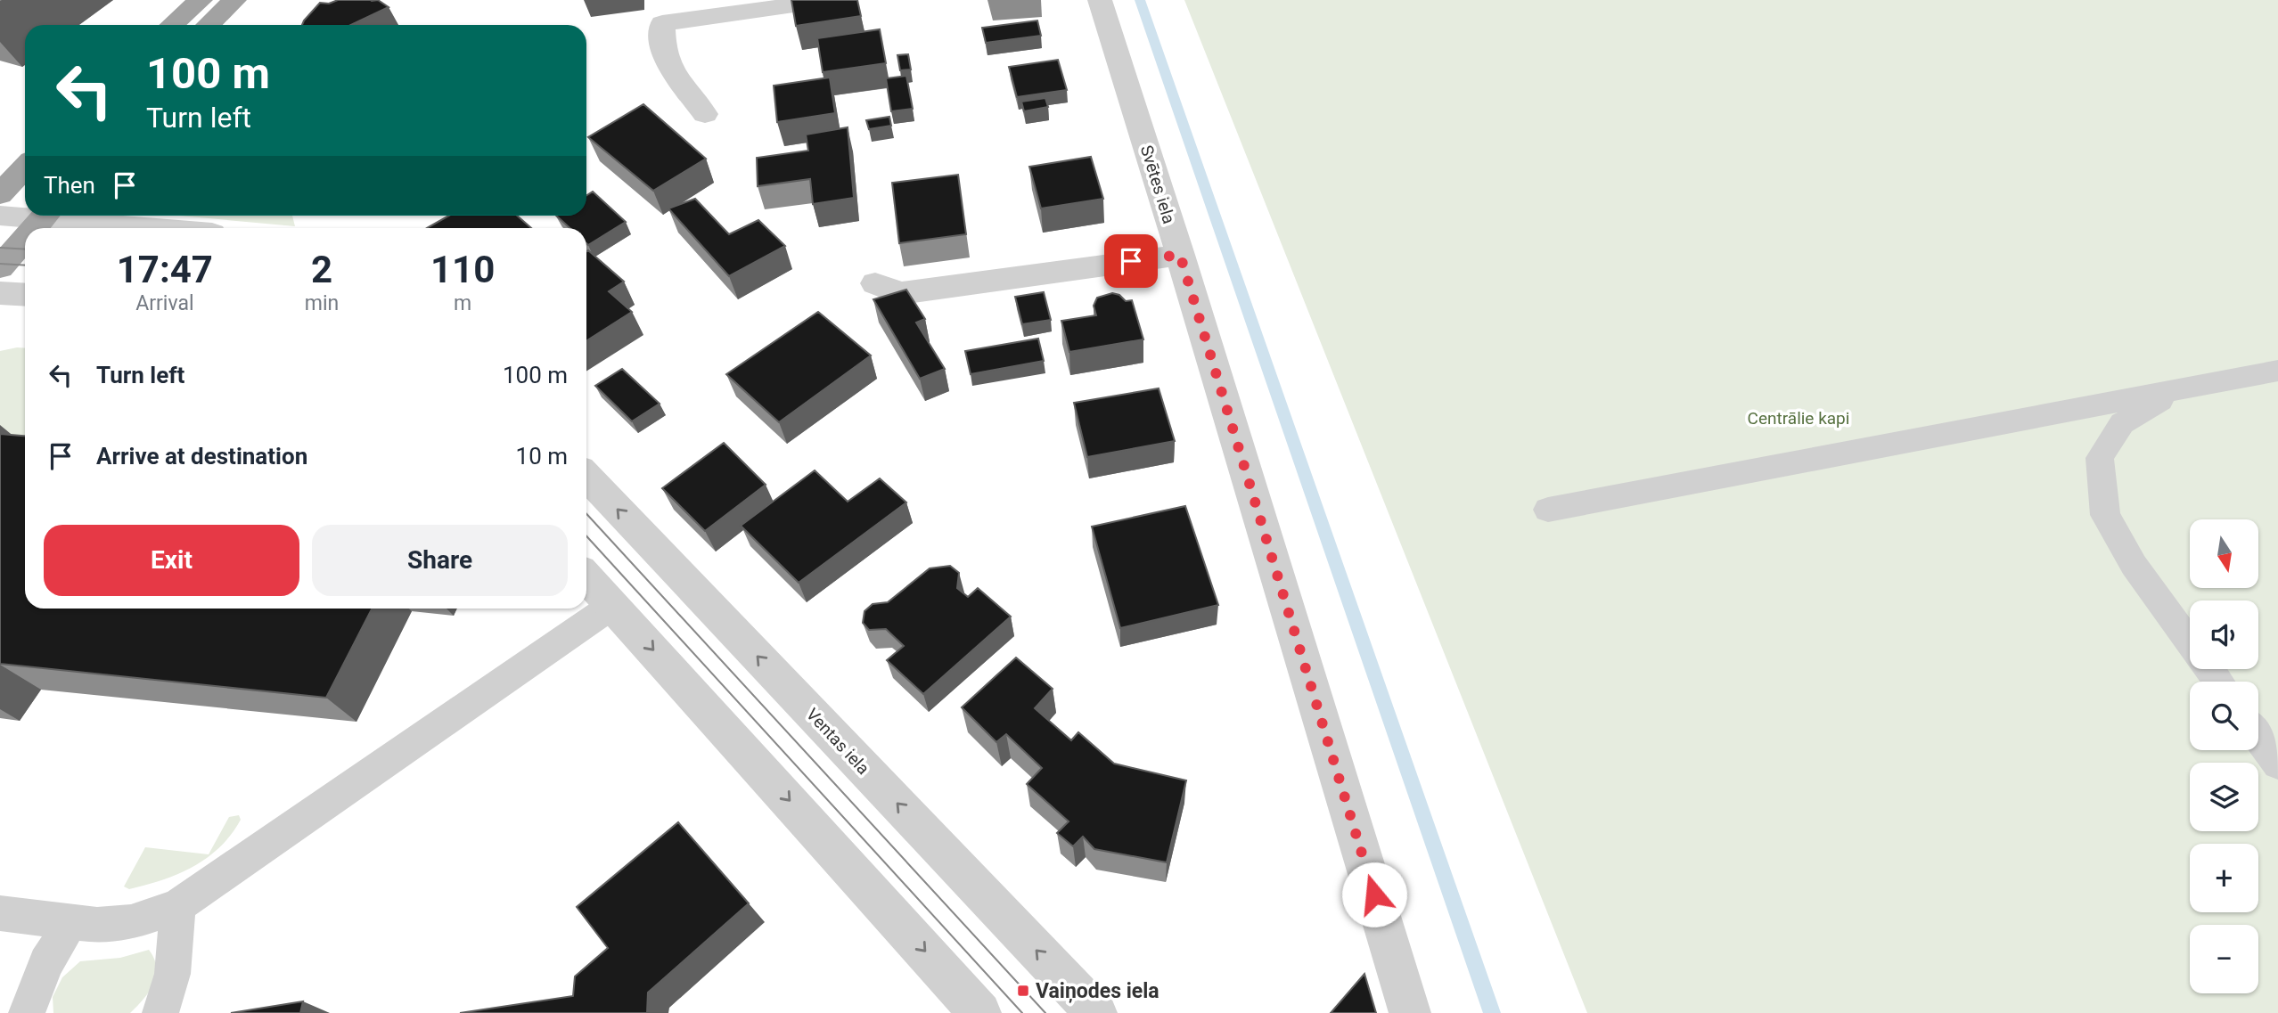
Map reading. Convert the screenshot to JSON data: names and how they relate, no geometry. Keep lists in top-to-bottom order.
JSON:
{
  "streets": {
    "street": ["Svētes iela", "Ventas iela"]
  },
  "parks": ["Centrālie kapi"],
  "places": {
    "transit": ["Vaiņodes iela"]
  },
  "north": "bottom",
  "page": {
    "turn": ["100 m", "Turn left"],
    "then": "Then",
    "eta": [
      "17:47",
      "Arrival",
      "2",
      "min",
      "110",
      "m"
    ],
    "list": [
      {
        "name": "Turn left",
        "value": "100 m"
      },
      {
        "name": "Arrive at destination",
        "value": "10 m"
      }
    ],
    "buttons": ["Exit", "Share"],
    "map_buttons": ["+", "−"]
  }
}
